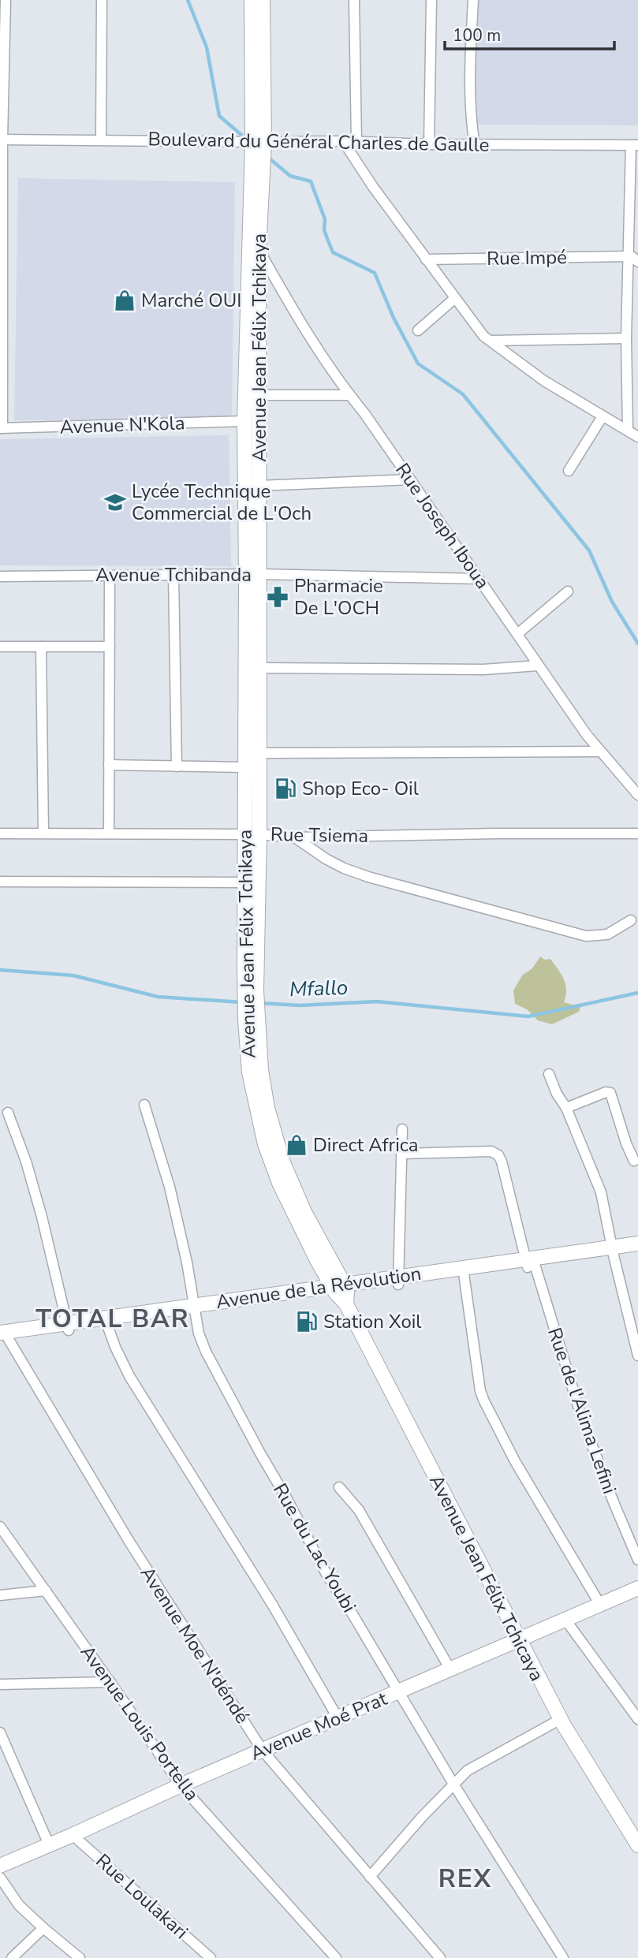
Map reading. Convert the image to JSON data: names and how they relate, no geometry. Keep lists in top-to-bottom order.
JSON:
{
  "streets": {
    "street": [
      "Boulevard du Général Charles de Gaulle",
      "Rue Impé",
      "Avenue Jean Félix Tchikaya",
      "Avenue N'Kola",
      "Rue Joseph Iboua",
      "Avenue Tchibanda",
      "Rue Tsiema",
      "Avenue de la Révolution",
      "Rue de l'Alima Lefini",
      "Rue du Lac Youbi",
      "Avenue Jean Félix Tchicaya",
      "Avenue Moe N'déndé",
      "Avenue Louis Portella",
      "Avenue Moé Prat",
      "Rue Loulakari"
    ]
  },
  "crossings": [
    ["Boulevard du Général Charles de Gaulle", "Avenue Jean Félix Tchikaya"],
    ["Avenue Jean Félix Tchikaya", "Avenue N'Kola"],
    ["Avenue Jean Félix Tchikaya", "Rue Joseph Iboua"],
    ["Avenue Jean Félix Tchikaya", "Avenue Tchibanda"],
    ["Avenue Jean Félix Tchikaya", "Rue Tsiema"],
    ["Avenue Jean Félix Tchikaya", "Avenue de la Révolution"],
    ["Avenue Jean Félix Tchikaya", "Avenue Jean Félix Tchicaya"],
    ["Rue Joseph Iboua", "Avenue Tchibanda"],
    ["Avenue de la Révolution", "Rue de l'Alima Lefini"],
    ["Avenue de la Révolution", "Rue du Lac Youbi"],
    ["Avenue de la Révolution", "Avenue Jean Félix Tchicaya"],
    ["Avenue de la Révolution", "Avenue Moe N'déndé"],
    ["Rue du Lac Youbi", "Avenue Moé Prat"],
    ["Avenue Jean Félix Tchicaya", "Avenue Moé Prat"],
    ["Avenue Moe N'déndé", "Avenue Moé Prat"],
    ["Avenue Louis Portella", "Avenue Moé Prat"],
    ["Avenue Moé Prat", "Rue Loulakari"]
  ],
  "districts": ["TOTAL BAR", "REX"],
  "water": ["Mfallo"],
  "places": {
    "shop": ["Marché OUI", "Direct Africa"],
    "school or university": ["Lycée Technique Commercial de L'Och"],
    "pharmacy": ["Pharmacie De L'OCH"],
    "fuel station": ["Shop Eco- Oil", "Station Xoil"]
  },
  "scale_bar": "100 m"
}
